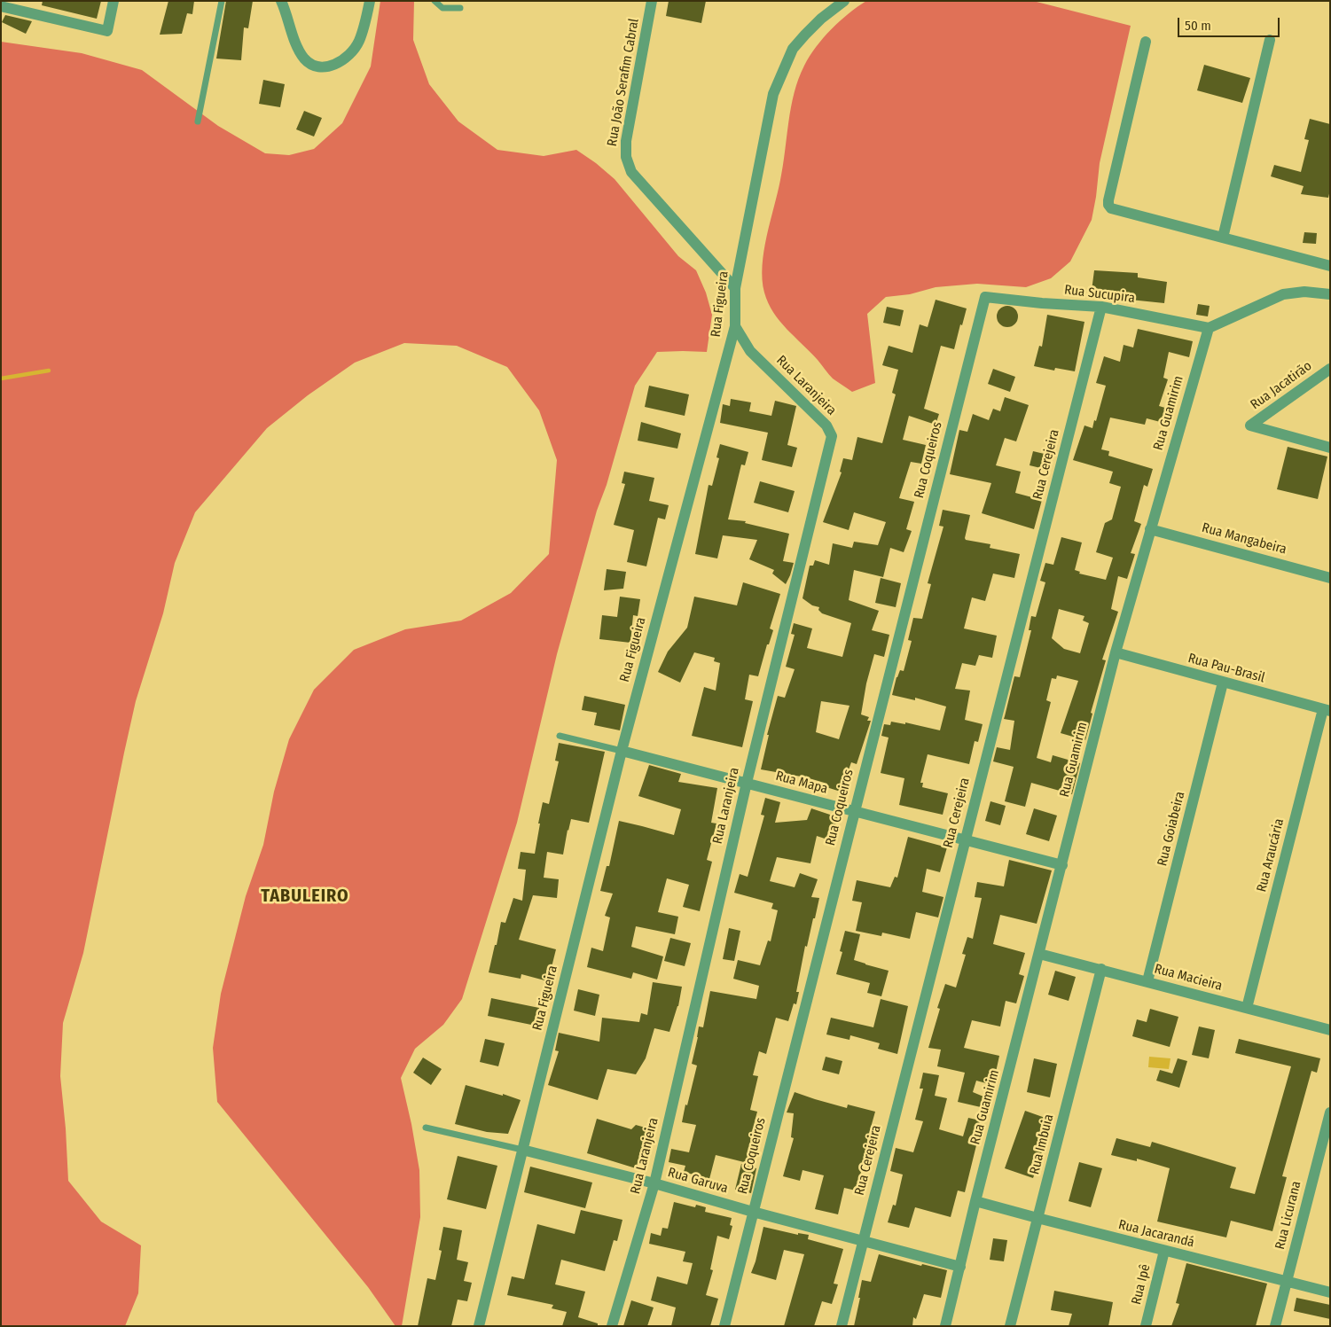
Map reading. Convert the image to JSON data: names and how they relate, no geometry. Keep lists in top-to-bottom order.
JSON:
{
  "streets": {
    "street": [
      "Rua João Serafim Cabral",
      "Rua Sucupira",
      "Rua Figueira",
      "Rua Laranjeira",
      "Rua Jacatirão",
      "Rua Guamirim",
      "Rua Coqueiros",
      "Rua Cerejeira",
      "Rua Mangabeira",
      "Rua Pau-Brasil",
      "Rua Mapa",
      "Rua Goiabeira",
      "Rua Araucária",
      "Rua Macieira",
      "Rua Imbuia",
      "Rua Garuva",
      "Rua Licurana",
      "Rua Jacarandá",
      "Rua Ipê"
    ]
  },
  "crossings": [
    ["Rua João Serafim Cabral", "Rua Figueira"],
    ["Rua Sucupira", "Rua Guamirim"],
    ["Rua Sucupira", "Rua Coqueiros"],
    ["Rua Sucupira", "Rua Cerejeira"],
    ["Rua Figueira", "Rua Laranjeira"],
    ["Rua Figueira", "Rua Mapa"],
    ["Rua Figueira", "Rua Garuva"],
    ["Rua Laranjeira", "Rua Mapa"],
    ["Rua Laranjeira", "Rua Garuva"],
    ["Rua Guamirim", "Rua Mangabeira"],
    ["Rua Guamirim", "Rua Pau-Brasil"],
    ["Rua Guamirim", "Rua Mapa"],
    ["Rua Guamirim", "Rua Macieira"],
    ["Rua Guamirim", "Rua Garuva"],
    ["Rua Guamirim", "Rua Jacarandá"],
    ["Rua Coqueiros", "Rua Mapa"],
    ["Rua Coqueiros", "Rua Garuva"],
    ["Rua Cerejeira", "Rua Mapa"],
    ["Rua Cerejeira", "Rua Garuva"],
    ["Rua Pau-Brasil", "Rua Goiabeira"],
    ["Rua Pau-Brasil", "Rua Araucária"],
    ["Rua Goiabeira", "Rua Macieira"],
    ["Rua Araucária", "Rua Macieira"],
    ["Rua Macieira", "Rua Imbuia"],
    ["Rua Imbuia", "Rua Jacarandá"],
    ["Rua Licurana", "Rua Jacarandá"],
    ["Rua Jacarandá", "Rua Ipê"]
  ],
  "districts": ["TABULEIRO"],
  "scale_bar": "50 m"
}
